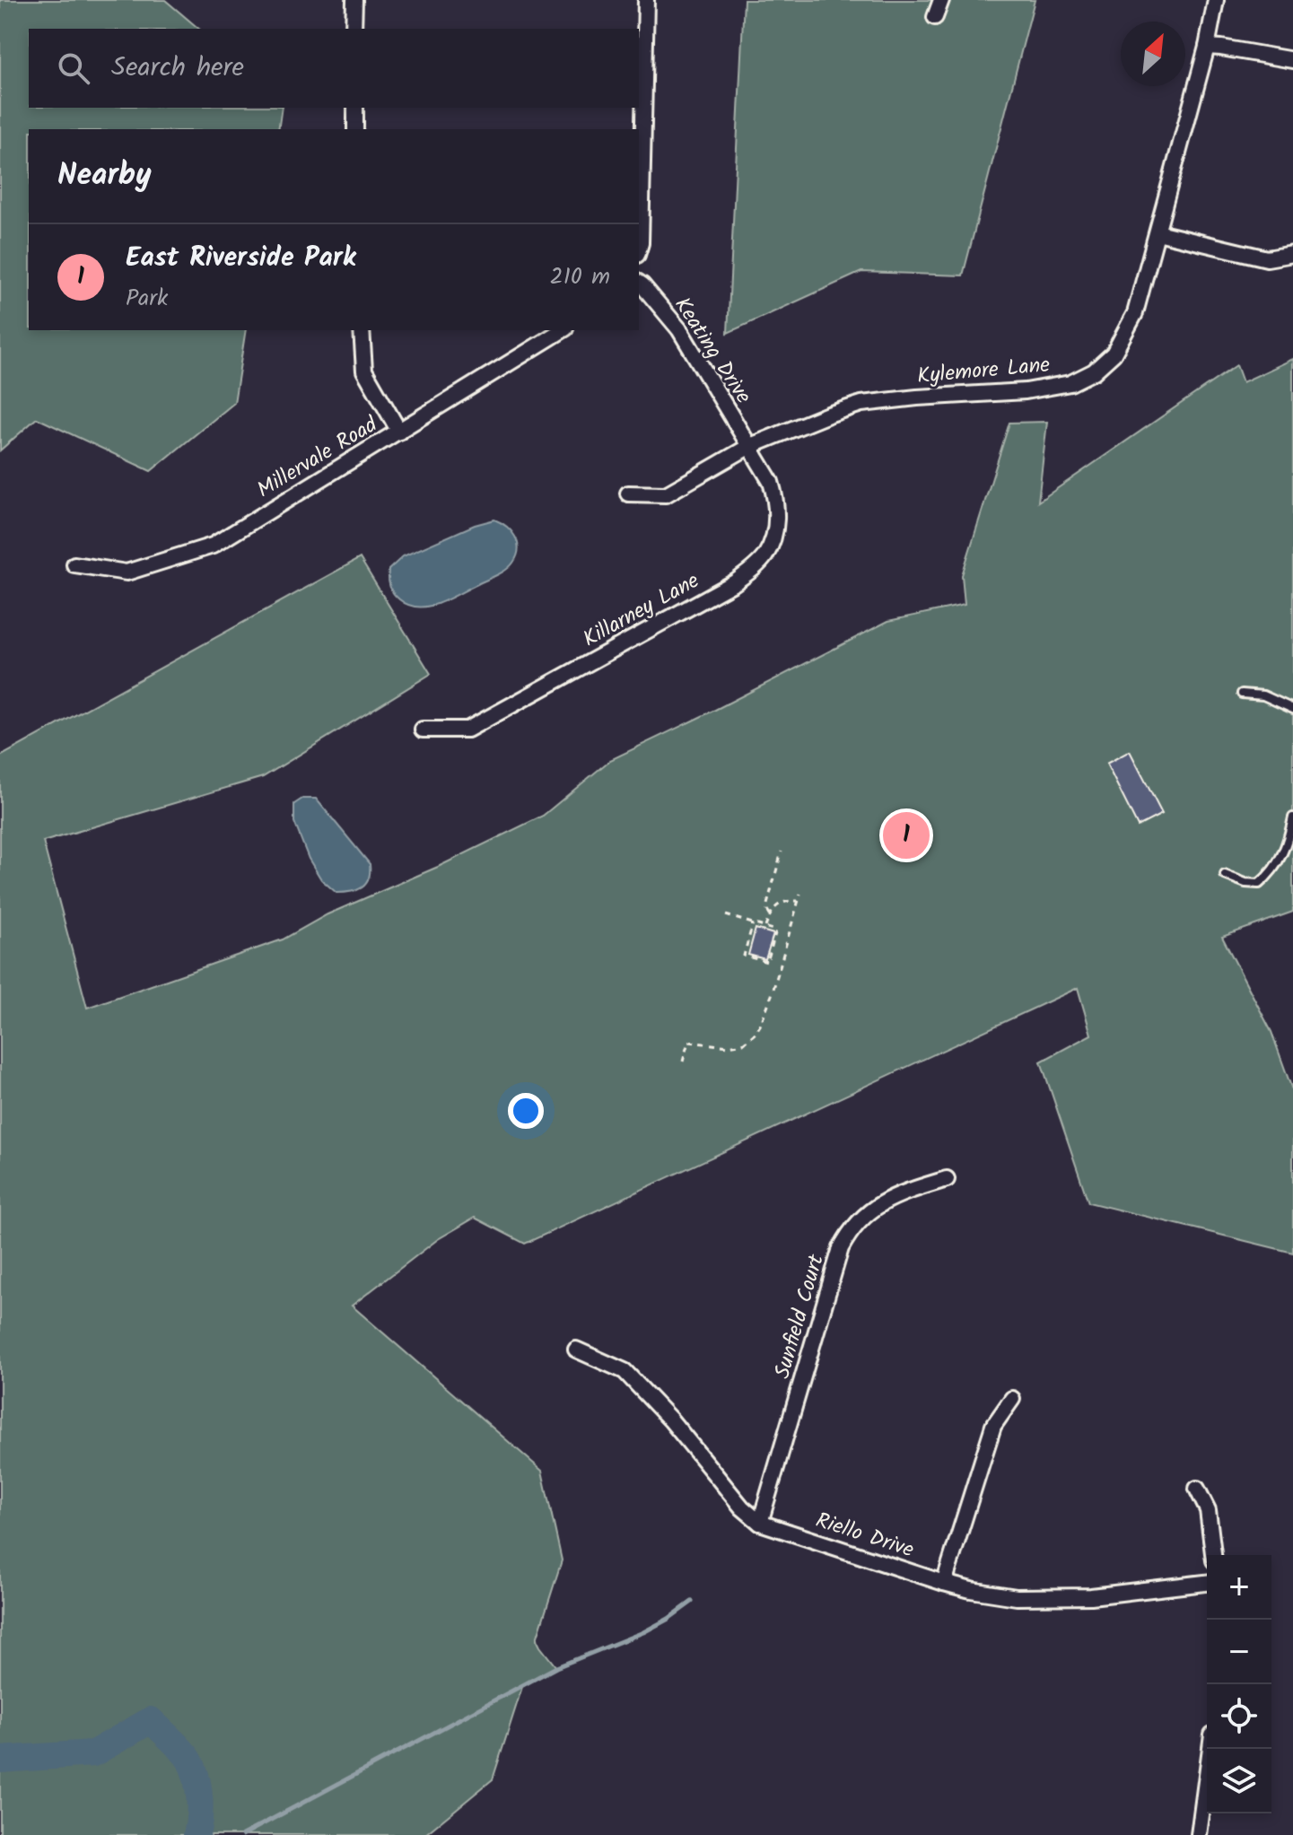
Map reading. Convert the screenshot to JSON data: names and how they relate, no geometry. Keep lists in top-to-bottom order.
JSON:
{
  "streets": {
    "street": [
      "Keating Drive",
      "Kylemore Lane",
      "Millervale Road",
      "Killarney Lane",
      "Sunfield Court",
      "Riello Drive"
    ]
  },
  "crossings": [
    ["Keating Drive", "Kylemore Lane"],
    ["Keating Drive", "Killarney Lane"],
    ["Kylemore Lane", "Killarney Lane"],
    ["Sunfield Court", "Riello Drive"]
  ],
  "north": "top right",
  "page": {
    "search": "Search here",
    "heading": "Nearby",
    "list": [
      {
        "mark": "1",
        "name": "East Riverside Park",
        "note": "Park",
        "value": "210 m"
      }
    ],
    "pins": "1",
    "map_buttons": ["+", "−"]
  }
}
